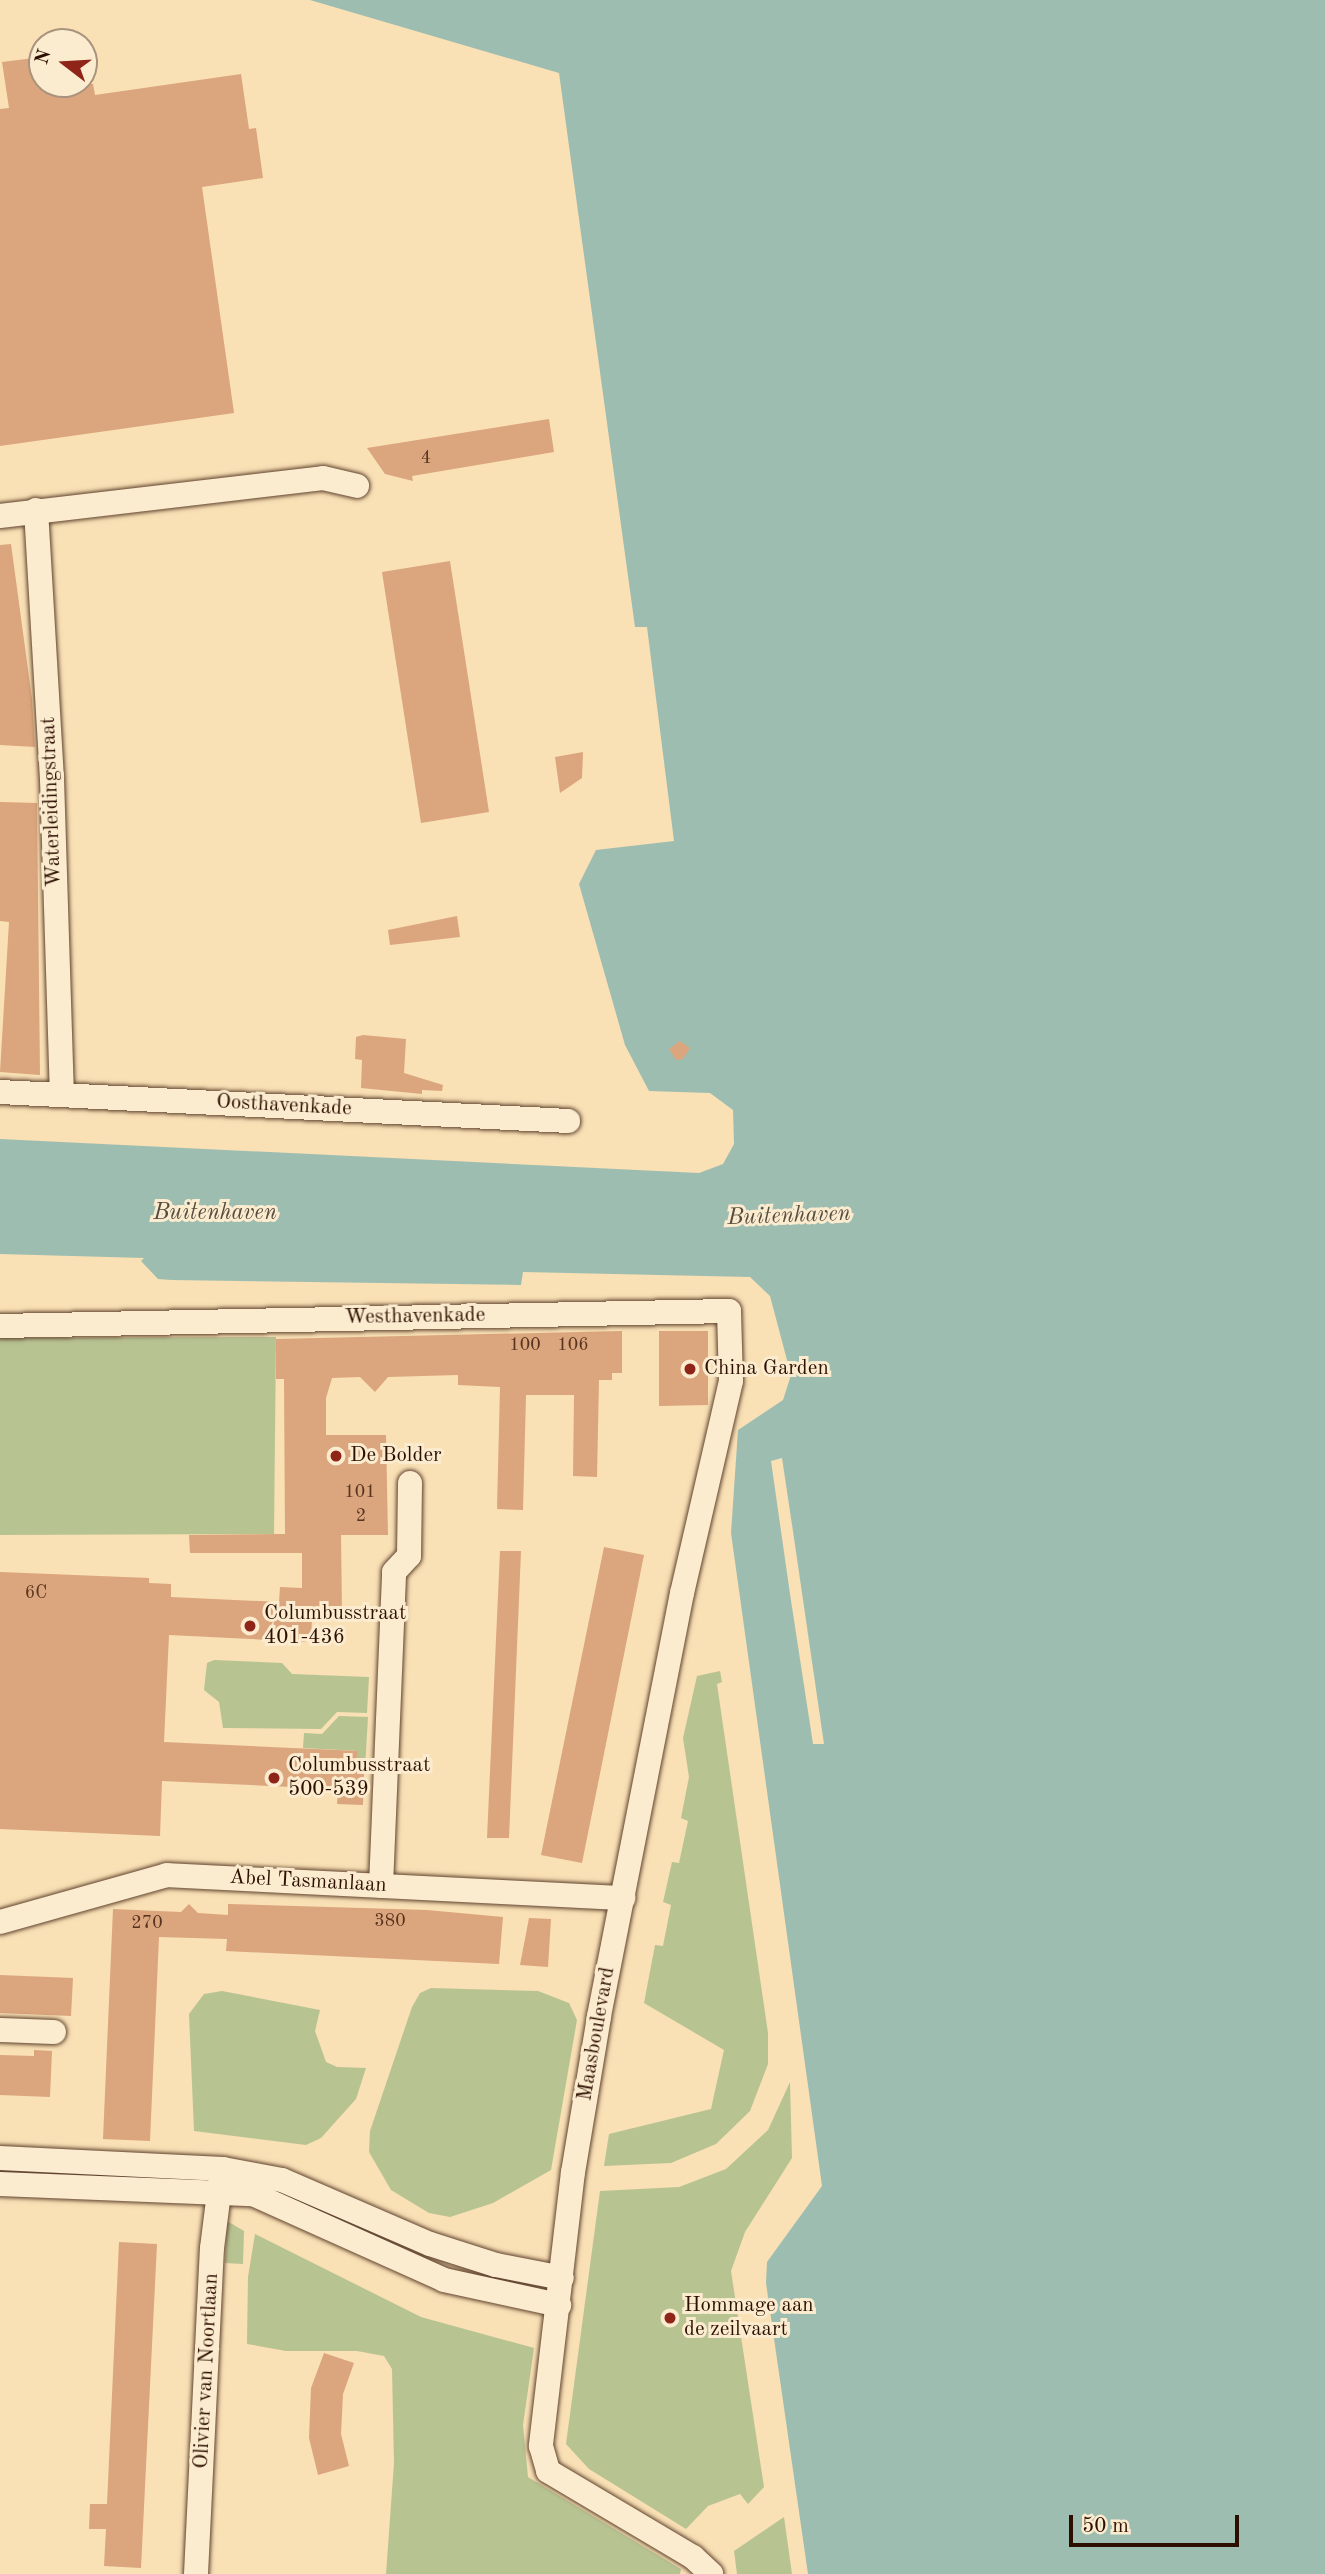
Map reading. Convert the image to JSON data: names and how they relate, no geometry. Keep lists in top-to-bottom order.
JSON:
{
  "streets": {
    "street": [
      "Waterleidingstraat",
      "Oosthavenkade",
      "Westhavenkade",
      "Abel Tasmanlaan",
      "Maasboulevard",
      "Olivier van Noortlaan"
    ]
  },
  "crossings": [
    ["Waterleidingstraat", "Oosthavenkade"],
    ["Westhavenkade", "Maasboulevard"],
    ["Abel Tasmanlaan", "Maasboulevard"]
  ],
  "water": ["Buitenhaven"],
  "places": [
    "China Garden",
    "De Bolder",
    "Columbusstraat 401-436",
    "Columbusstraat 500-539",
    "Hommage aan de zeilvaart"
  ],
  "house_numbers": [
    "4",
    "100",
    "106",
    "101",
    "2",
    "6C",
    "380",
    "270"
  ],
  "scale_bar": "50 m",
  "north": "left"
}
